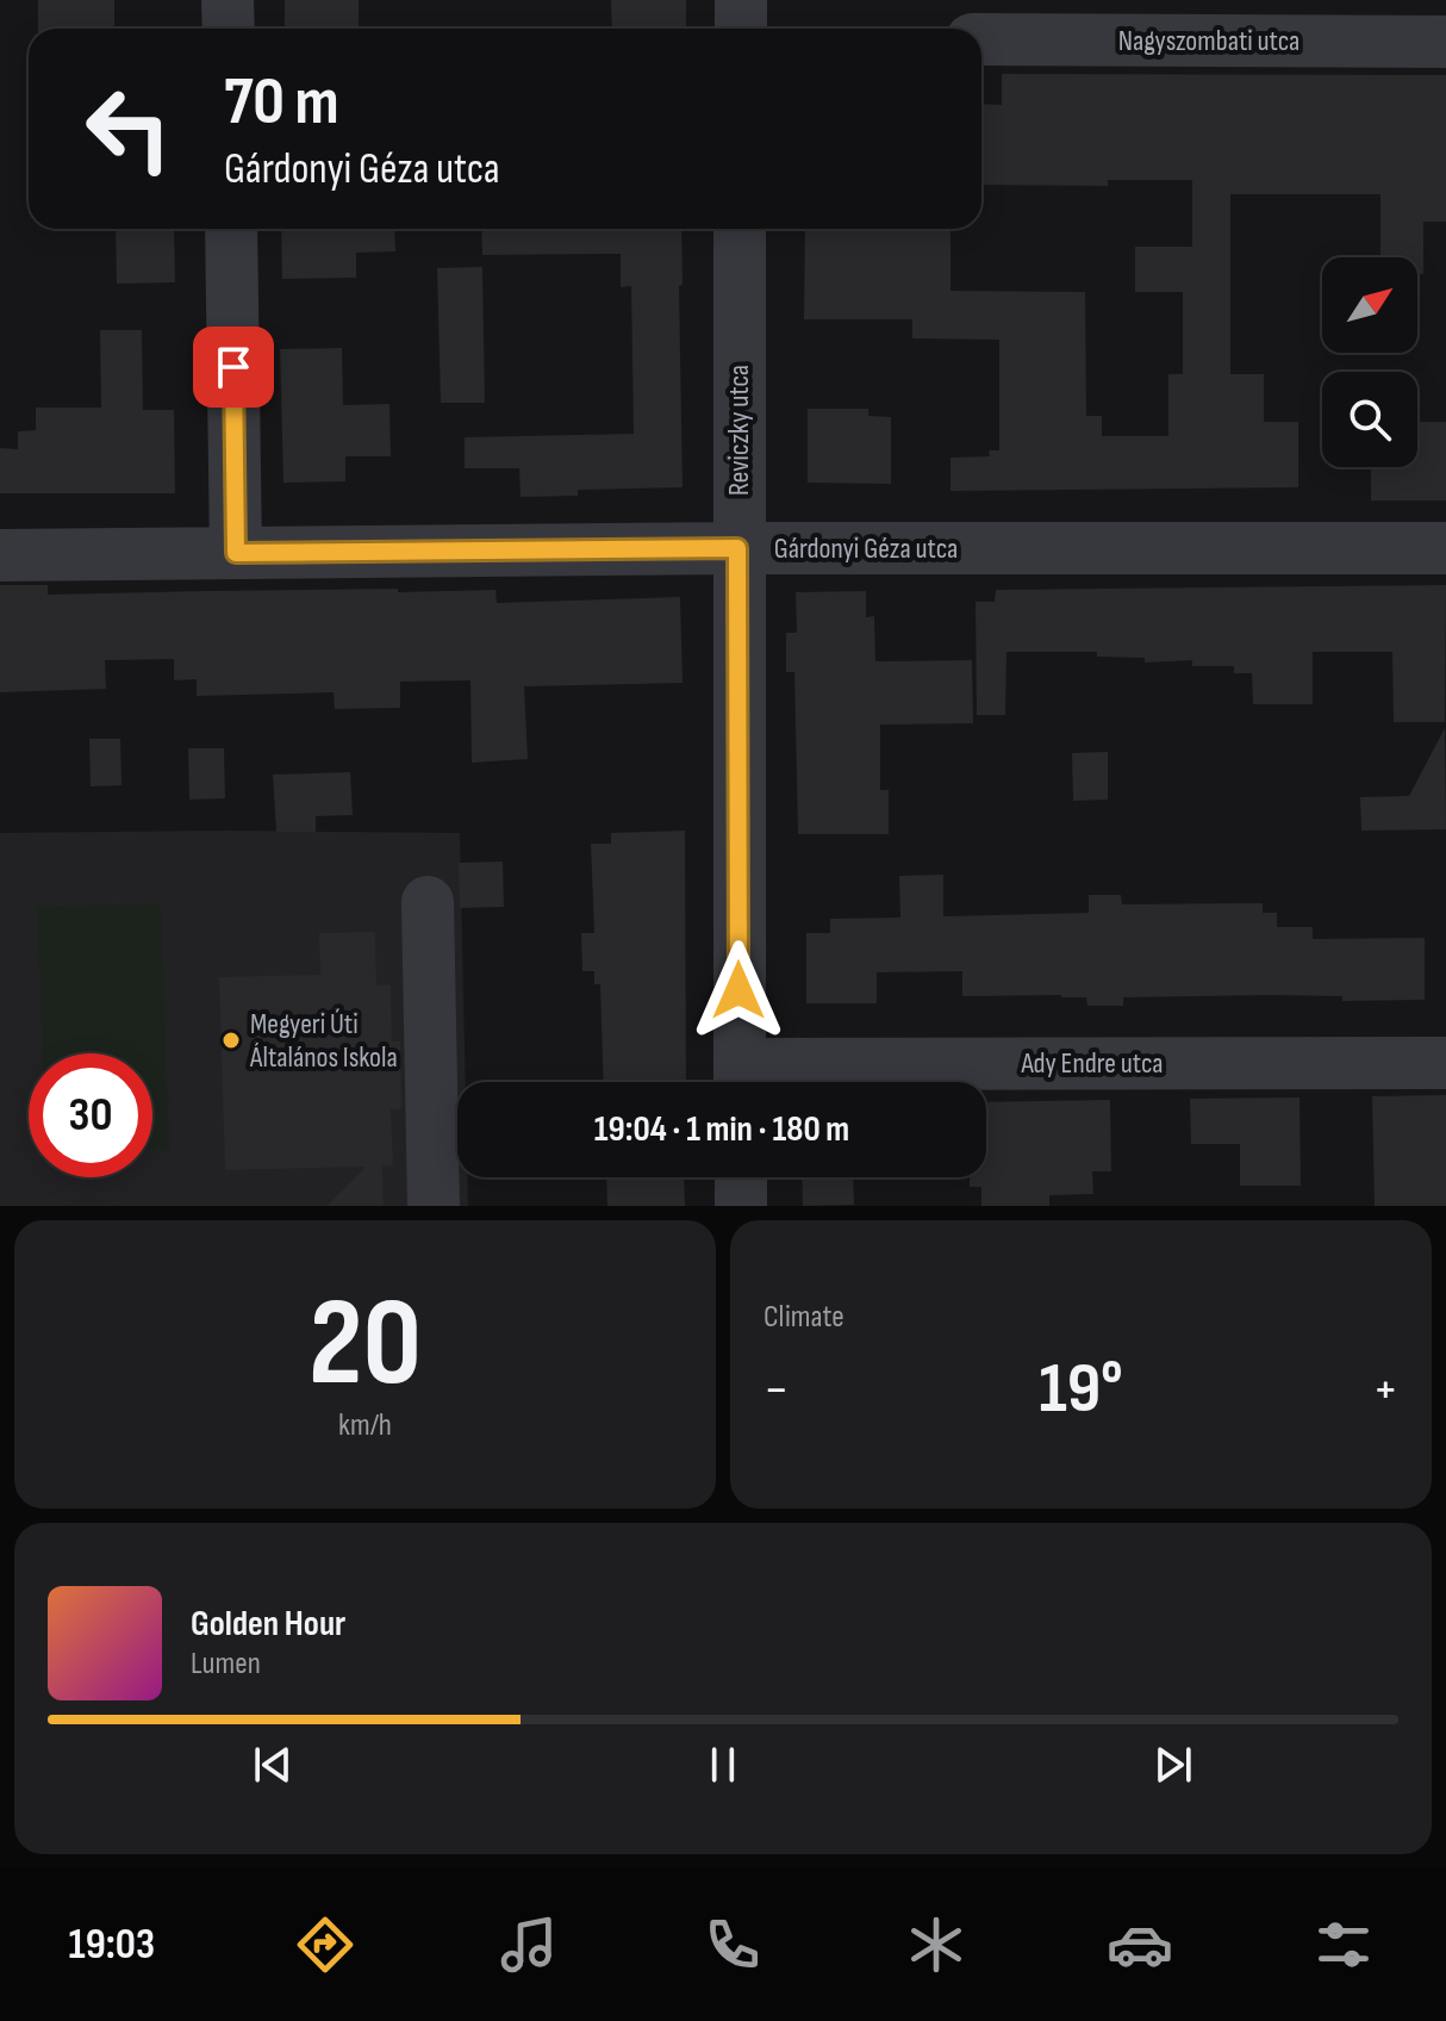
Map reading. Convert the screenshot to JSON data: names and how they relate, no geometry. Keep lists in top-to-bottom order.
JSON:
{
  "streets": {
    "street": [
      "Nagyszombati utca",
      "Reviczky utca",
      "Gárdonyi Géza utca",
      "Ady Endre utca"
    ]
  },
  "crossings": [
    ["Reviczky utca", "Gárdonyi Géza utca"],
    ["Reviczky utca", "Ady Endre utca"]
  ],
  "places": ["Megyeri Úti Általános Iskola"],
  "north": "top right",
  "page": {
    "turn": ["70 m", "Gárdonyi Géza utca"],
    "limit": "30",
    "trip": "19:04 · 1 min · 180 m",
    "tile": [
      ["20", "km/h"],
      "Climate"
    ],
    "heat": ["−", "19°", "+"],
    "song": ["Golden Hour", "Lumen"],
    "tabs": "19:03"
  }
}
